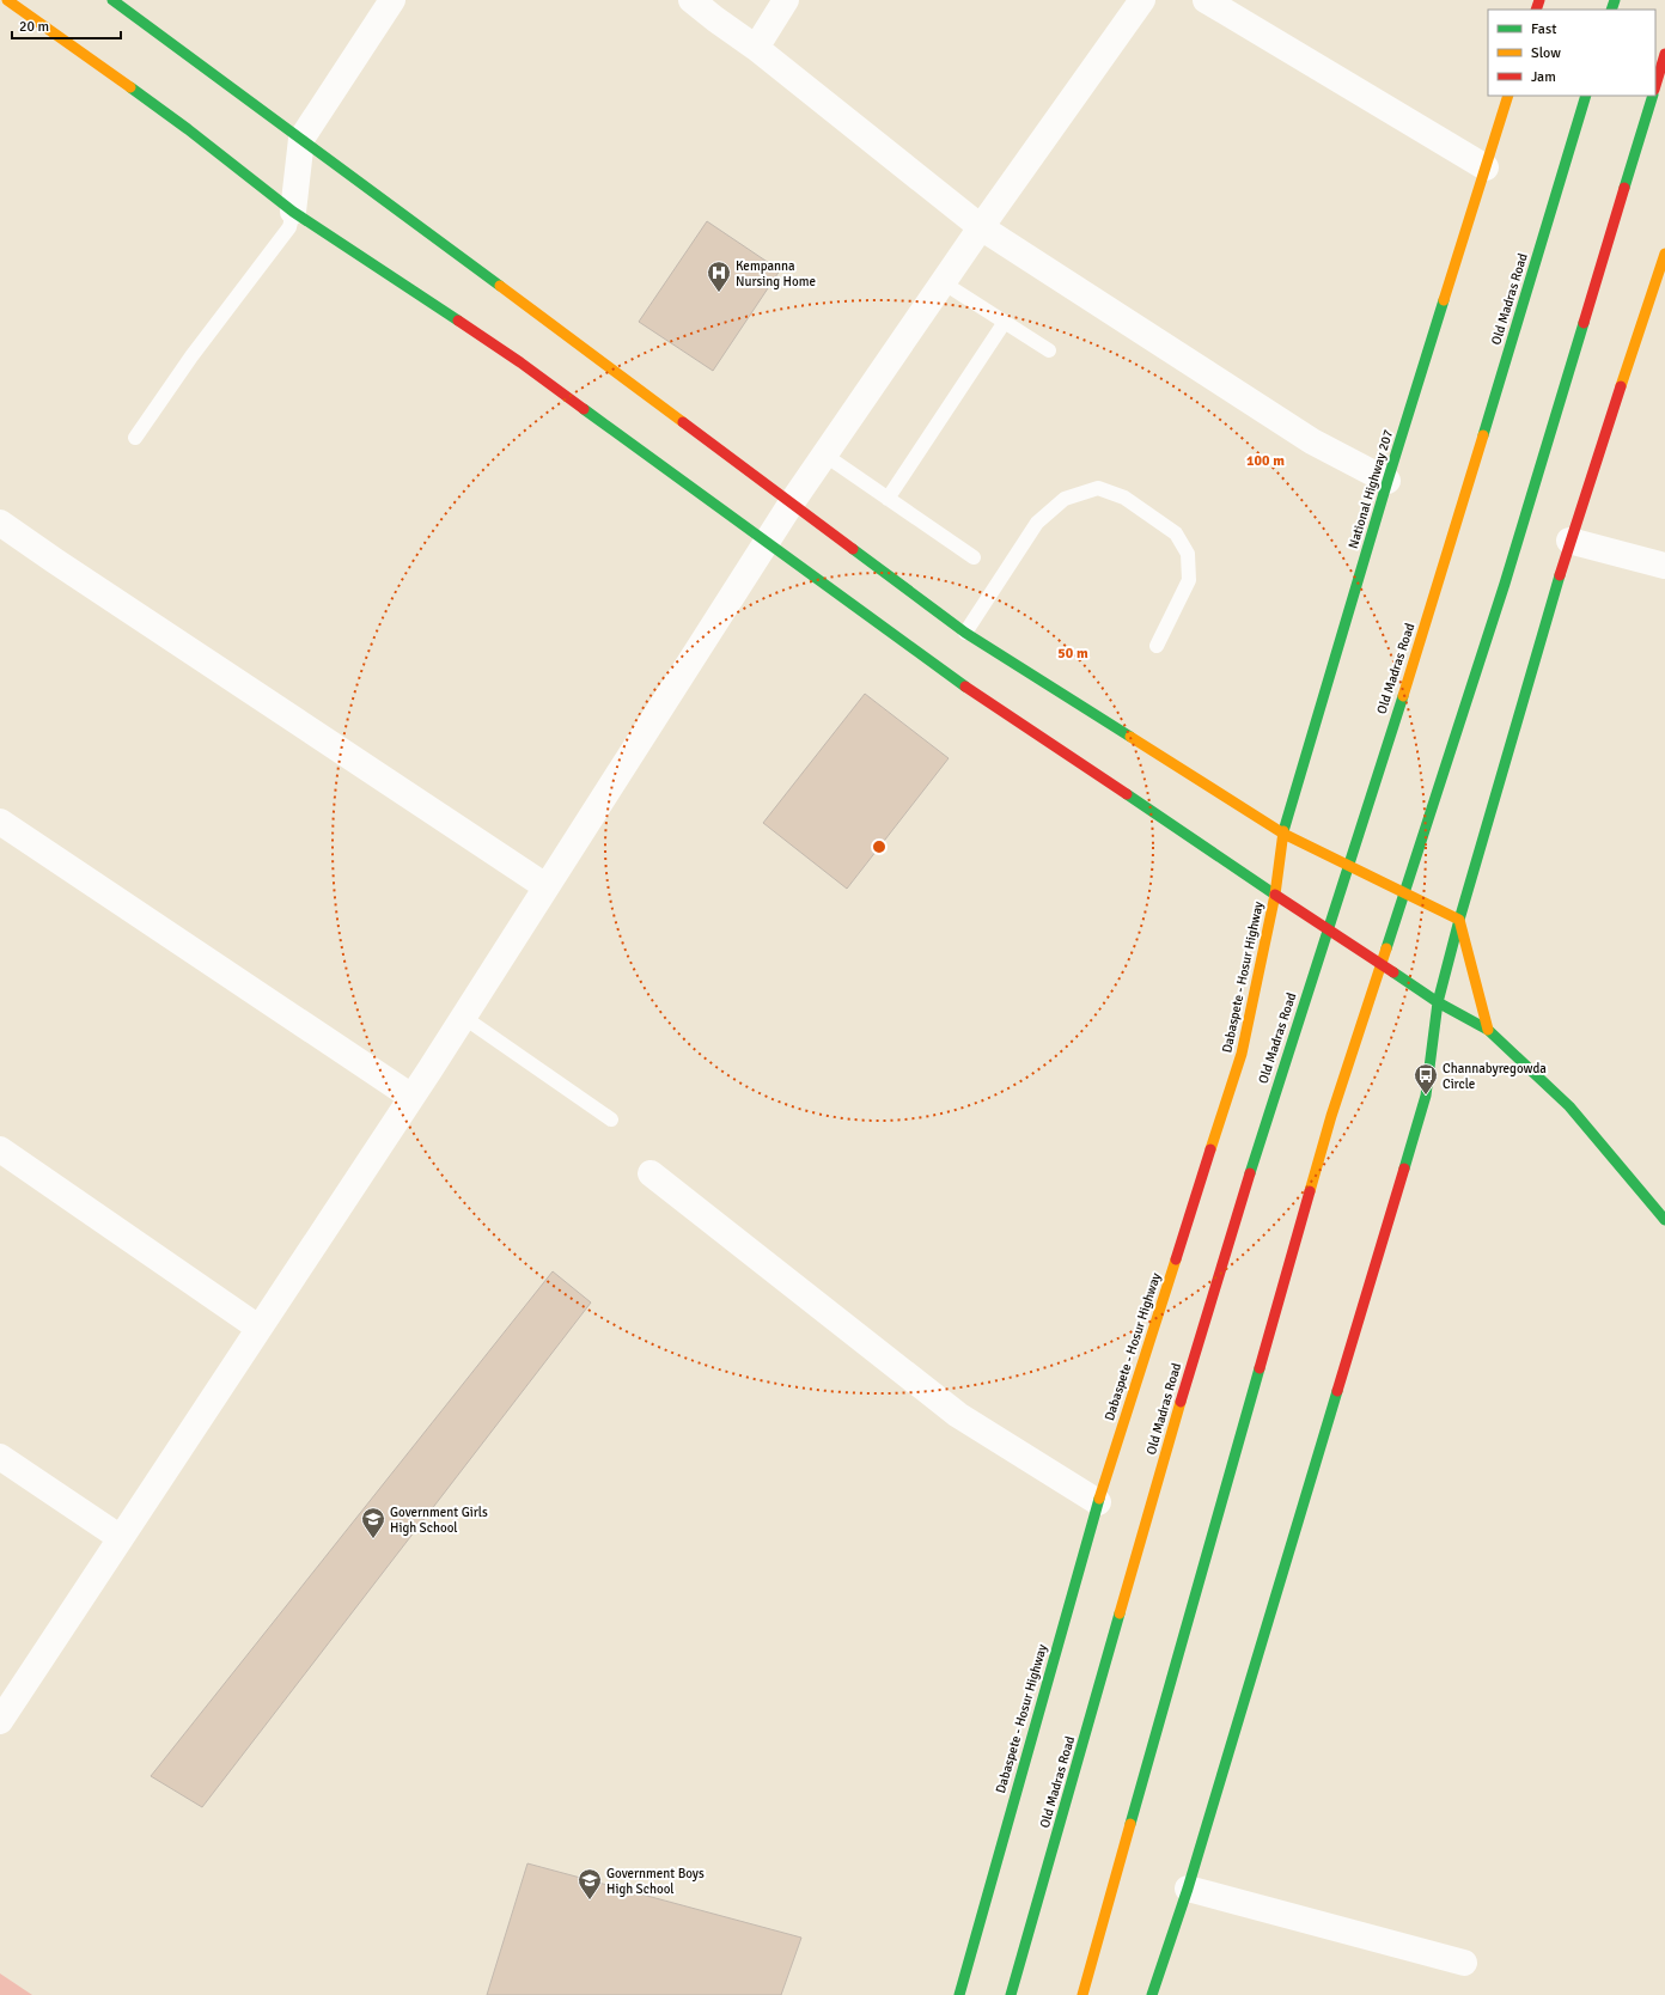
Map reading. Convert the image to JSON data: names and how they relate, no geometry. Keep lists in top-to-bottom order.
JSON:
{
  "streets": {
    "main road": ["Old Madras Road", "National Highway 207", "Dabaspete - Hosur Highway"]
  },
  "crossings": [
    ["National Highway 207", "Dabaspete - Hosur Highway"]
  ],
  "places": {
    "hospital": ["Kempanna Nursing Home"],
    "bus stop": ["Channabyregowda Circle"],
    "school or university": ["Government Girls High School", "Government Boys High School"]
  },
  "legend": ["Fast", "Slow", "Jam"],
  "scale_bar": "20 m",
  "rings": ["100 m", "50 m"]
}
